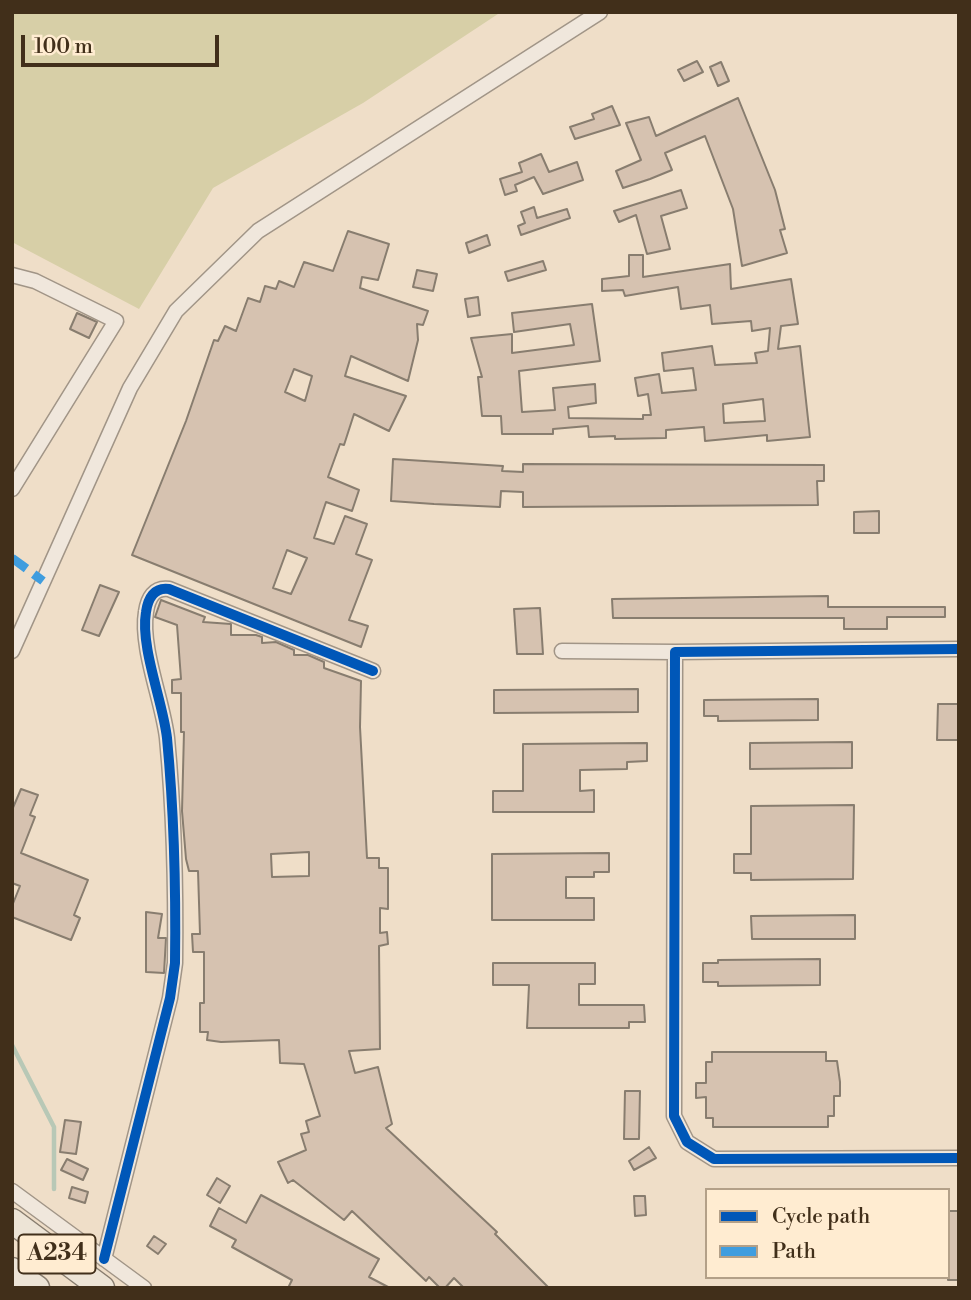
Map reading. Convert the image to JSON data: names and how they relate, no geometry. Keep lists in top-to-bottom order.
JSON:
{
  "streets": {
    "highway": ["A234"]
  },
  "legend": ["Cycle path", "Path"],
  "scale_bar": "100 m"
}
